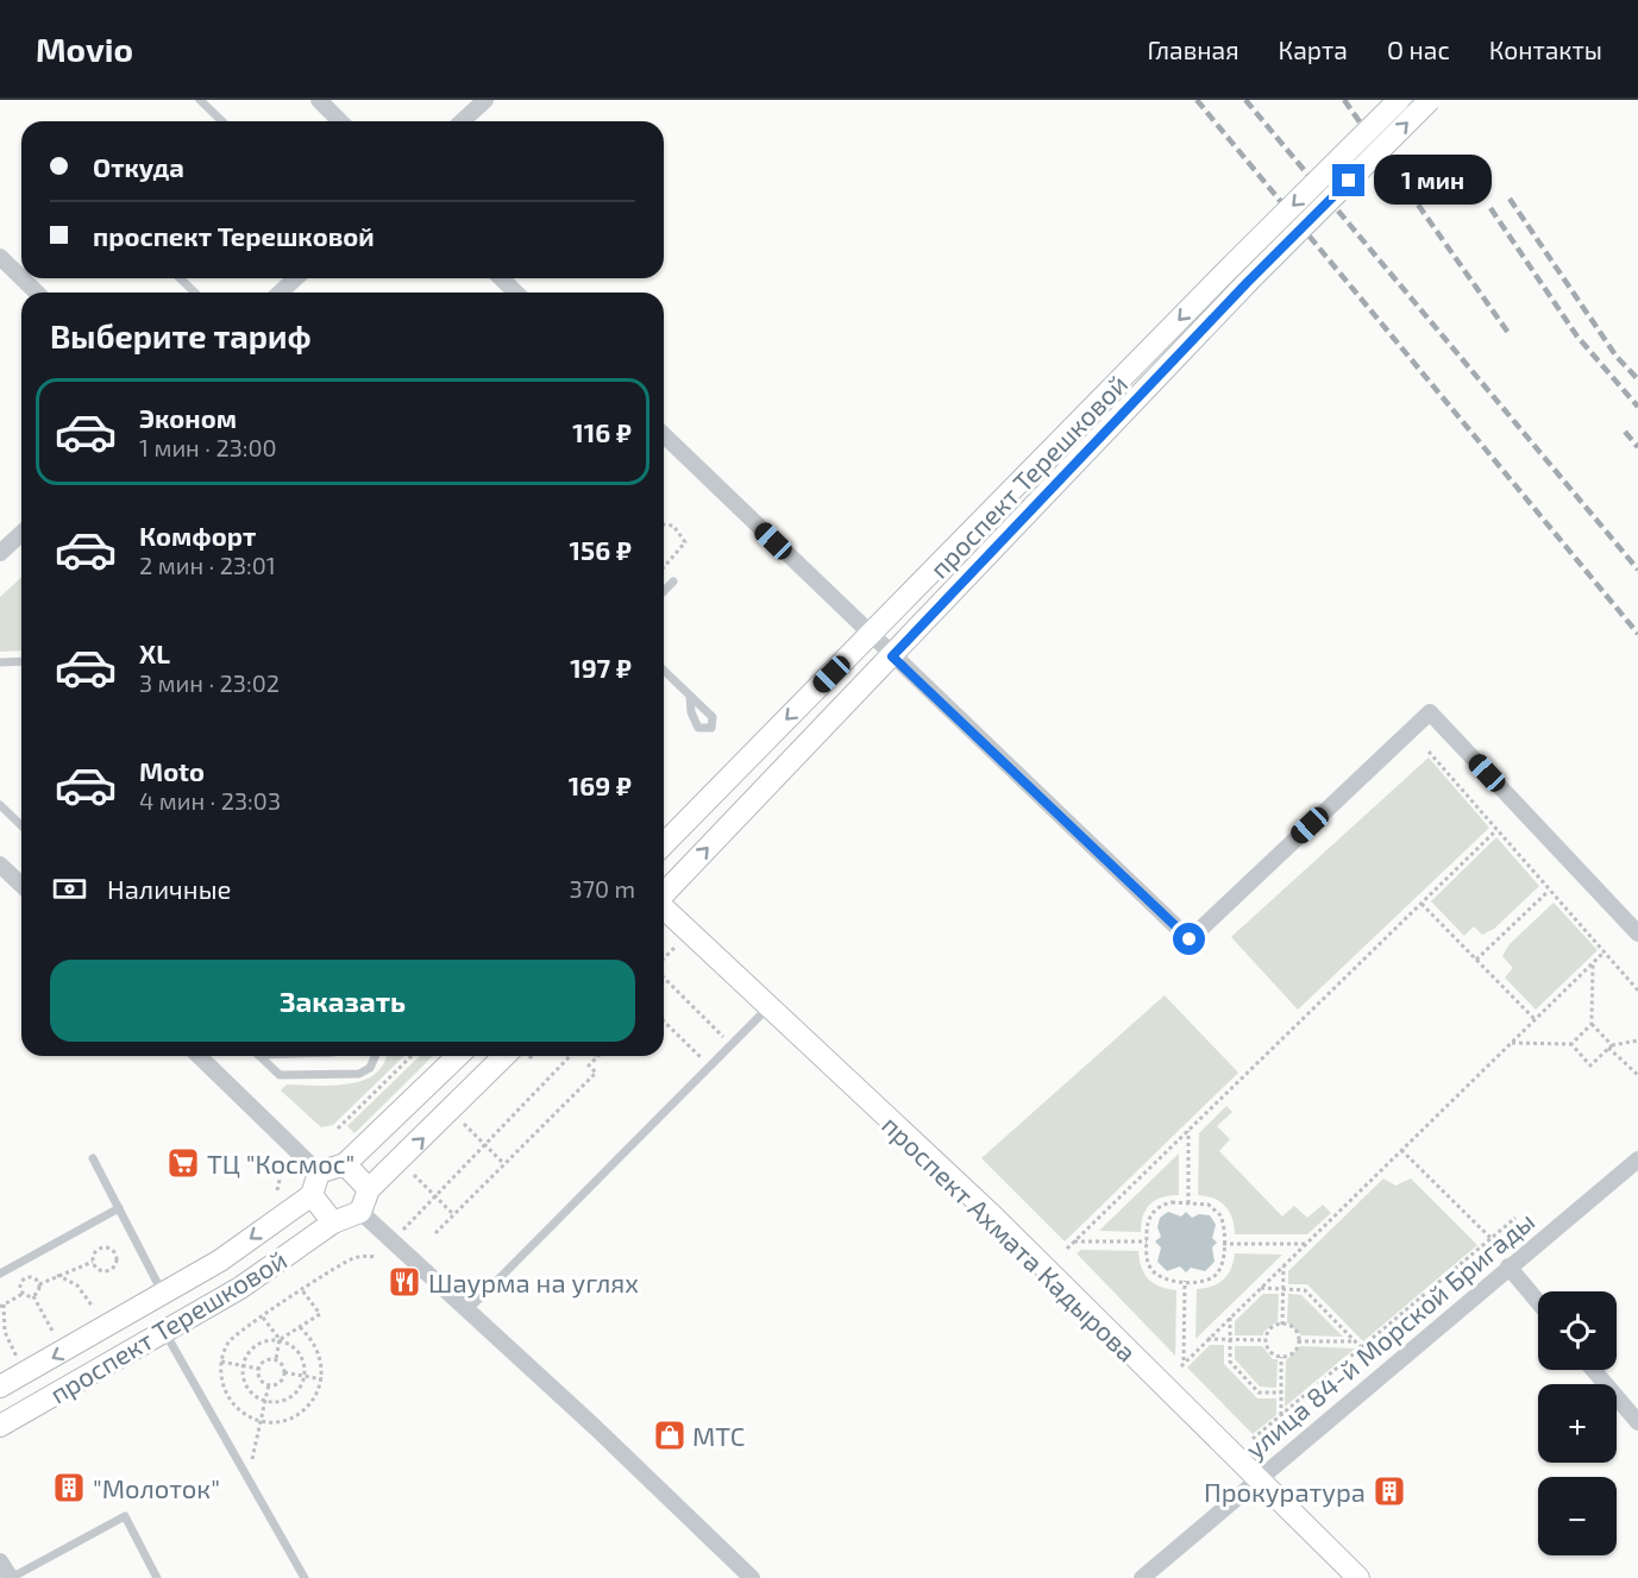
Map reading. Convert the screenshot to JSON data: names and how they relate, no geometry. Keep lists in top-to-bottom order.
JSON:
{
  "streets": {
    "main road": ["проспект Терешковой", "проспект Ахмата Кадырова"],
    "street": ["улица 84-й Морской Бригады"]
  },
  "crossings": [
    ["проспект Ахмата Кадырова", "улица 84-й Морской Бригады"]
  ],
  "places": {
    "supermarket": ["ТЦ \"Космос\""],
    "restaurant": ["Шаурма на углях"],
    "shop": ["МТС"],
    "building": ["\"Молоток\"", "Прокуратура"]
  },
  "page": {
    "header": "Movio",
    "nav": [
      "Главная",
      "Карта",
      "О нас",
      "Контакты"
    ],
    "banner": ["Откуда", "проспект Терешковой"],
    "bubble": "1 мин",
    "heading": "Выберите тариф",
    "list": [
      {
        "name": "Эконом",
        "note": "1 мин · 23:00",
        "value": "116 ₽"
      },
      {
        "name": "Комфорт",
        "note": "2 мин · 23:01",
        "value": "156 ₽"
      },
      {
        "name": "XL",
        "note": "3 мин · 23:02",
        "value": "197 ₽"
      },
      {
        "name": "Moto",
        "note": "4 мин · 23:03",
        "value": "169 ₽"
      }
    ],
    "pay": ["Наличные", "370 m"],
    "buttons": "Заказать",
    "map_buttons": ["+", "−"]
  }
}
